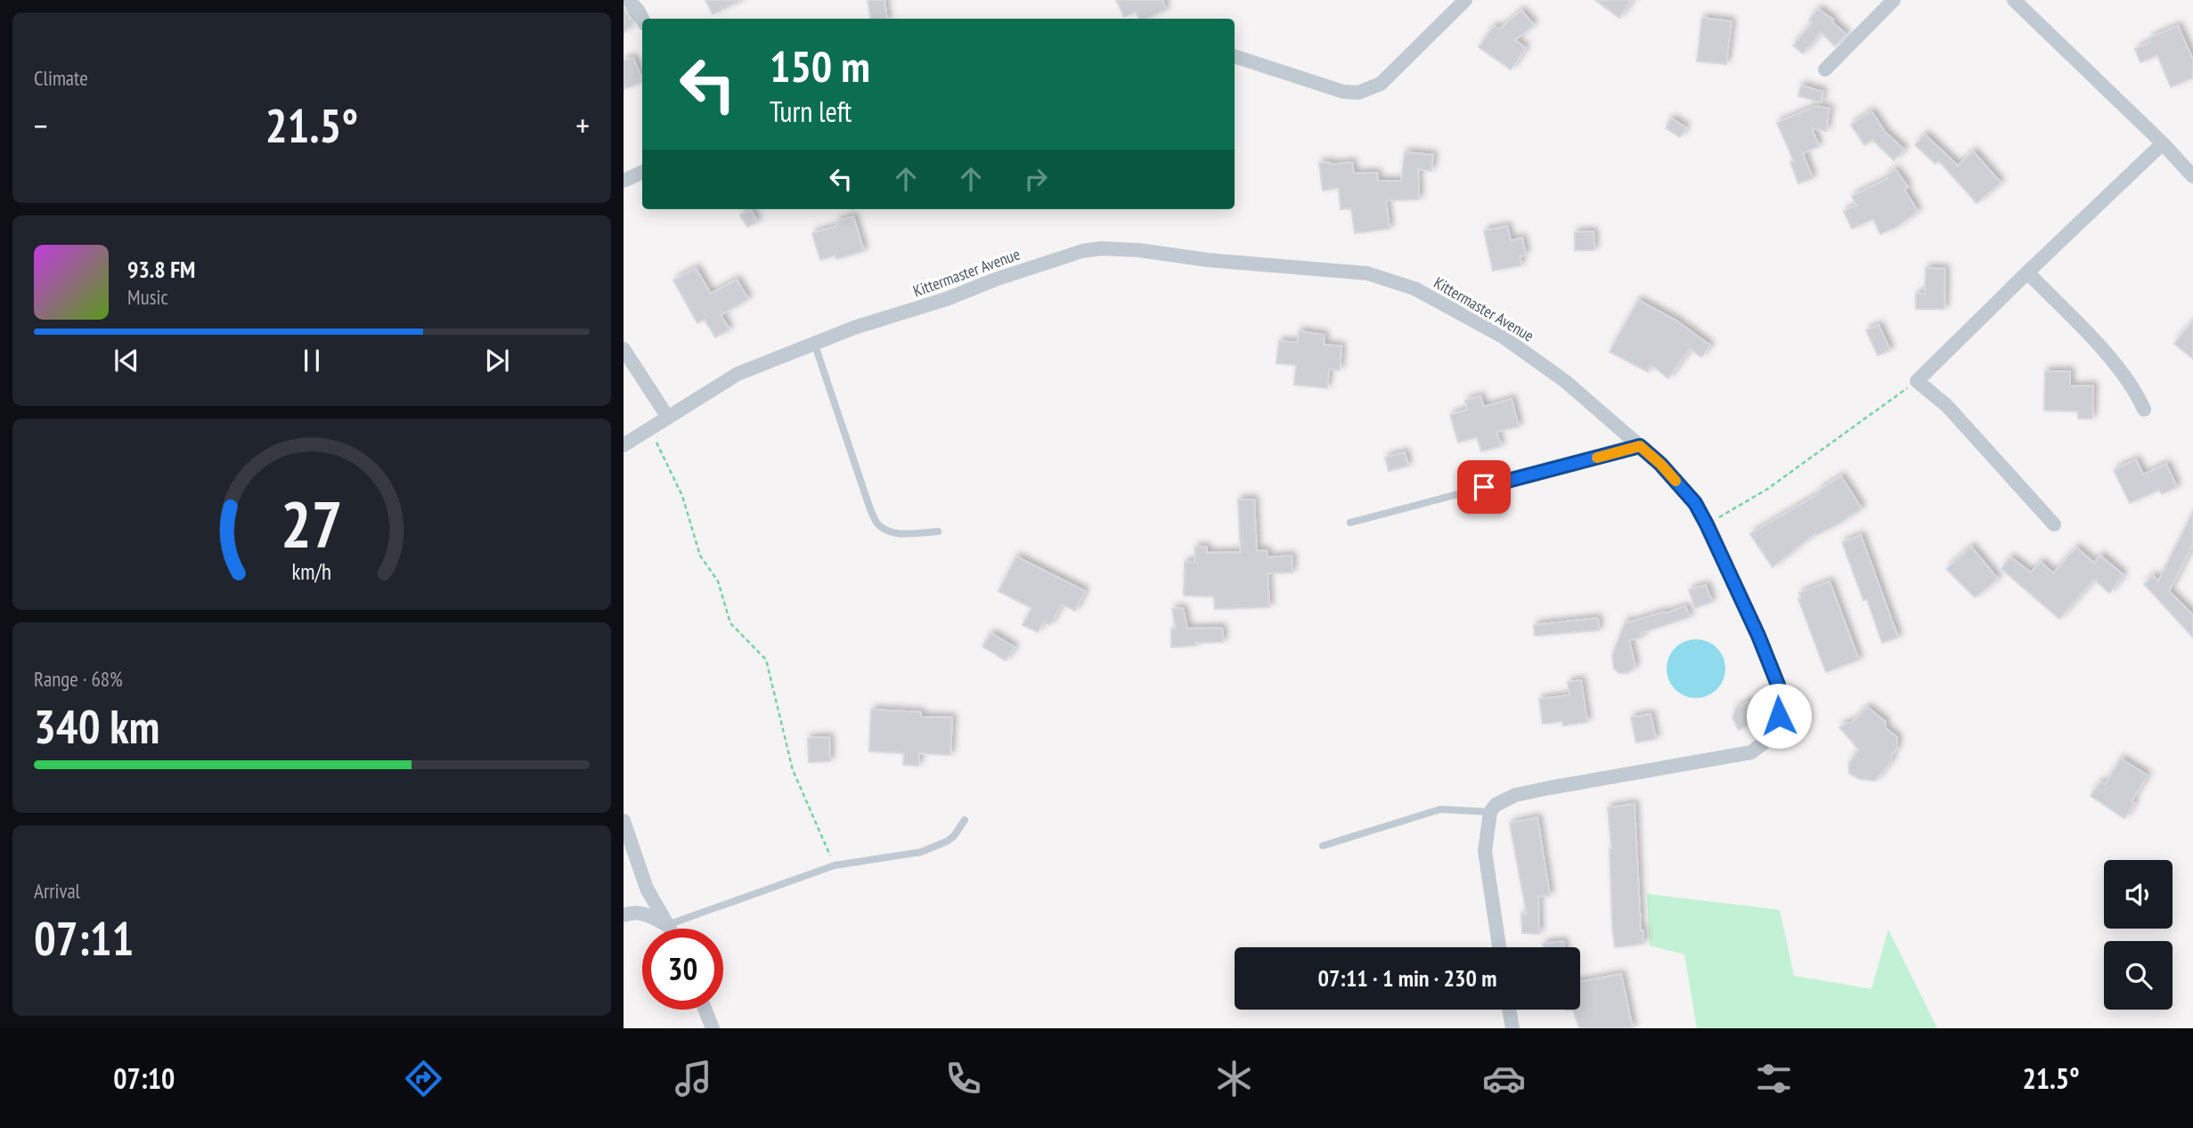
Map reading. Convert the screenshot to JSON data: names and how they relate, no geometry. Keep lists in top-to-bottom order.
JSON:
{
  "streets": {
    "street": ["Kittermaster Avenue"]
  },
  "page": {
    "tile": [
      "Climate",
      ["Range · 68%", "340 km"],
      ["Arrival", "07:11"]
    ],
    "turn": ["150 m", "Turn left"],
    "heat": ["−", "21.5°", "+"],
    "song": ["93.8 FM", "Music"],
    "limit": "30",
    "trip": "07:11 · 1 min · 230 m",
    "tabs": ["07:10", "21.5°"],
    "gauge": ["27", "km/h"]
  }
}
